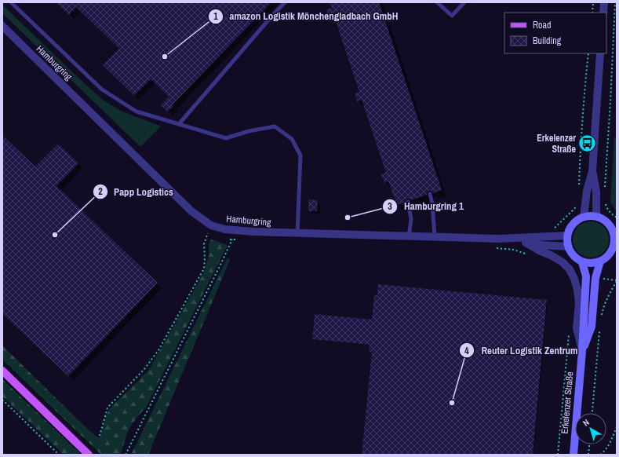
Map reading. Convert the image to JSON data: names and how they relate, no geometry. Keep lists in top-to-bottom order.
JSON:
{
  "streets": {
    "main road": ["Erkelenzer Straße"],
    "street": ["Hamburgring"]
  },
  "places": {
    "other": [
      "amazon Logistik Mönchengladbach GmbH",
      "Hamburgring 1",
      "Papp Logistics",
      "Reuter Logistik Zentrum"
    ],
    "bus stop": ["Erkelenzer Straße"]
  },
  "legend": ["Road", "Building"],
  "north": "top left"
}
